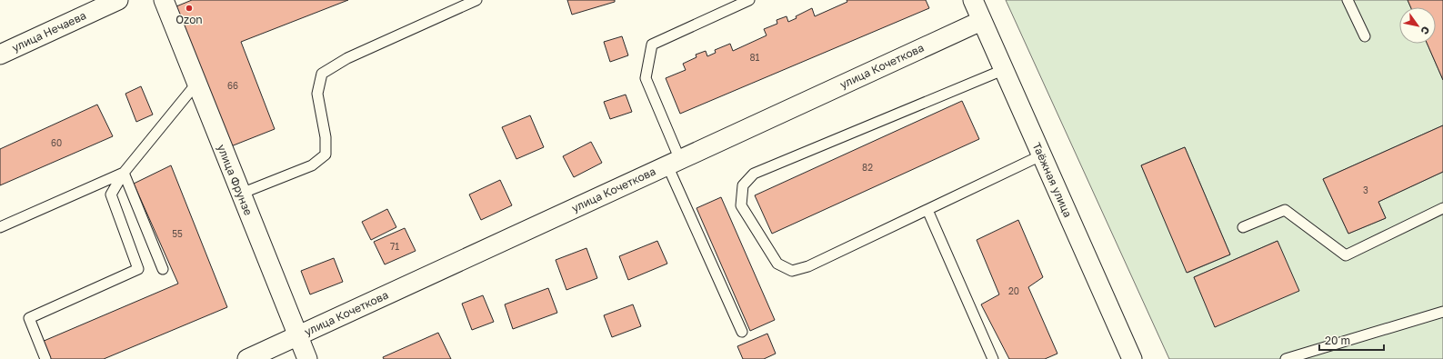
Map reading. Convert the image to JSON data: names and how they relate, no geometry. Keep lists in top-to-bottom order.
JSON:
{
  "streets": {
    "street": [
      "улица Нечаева",
      "улица Кочеткова",
      "улица Фрунзе",
      "Таёжная улица"
    ]
  },
  "crossings": [
    ["улица Кочеткова", "улица Фрунзе"],
    ["улица Кочеткова", "Таёжная улица"]
  ],
  "places": ["Ozon"],
  "house_numbers": [
    "81",
    "66",
    "60",
    "82",
    "3",
    "55",
    "71",
    "20"
  ],
  "scale_bar": "20 m",
  "north": "bottom right"
}
